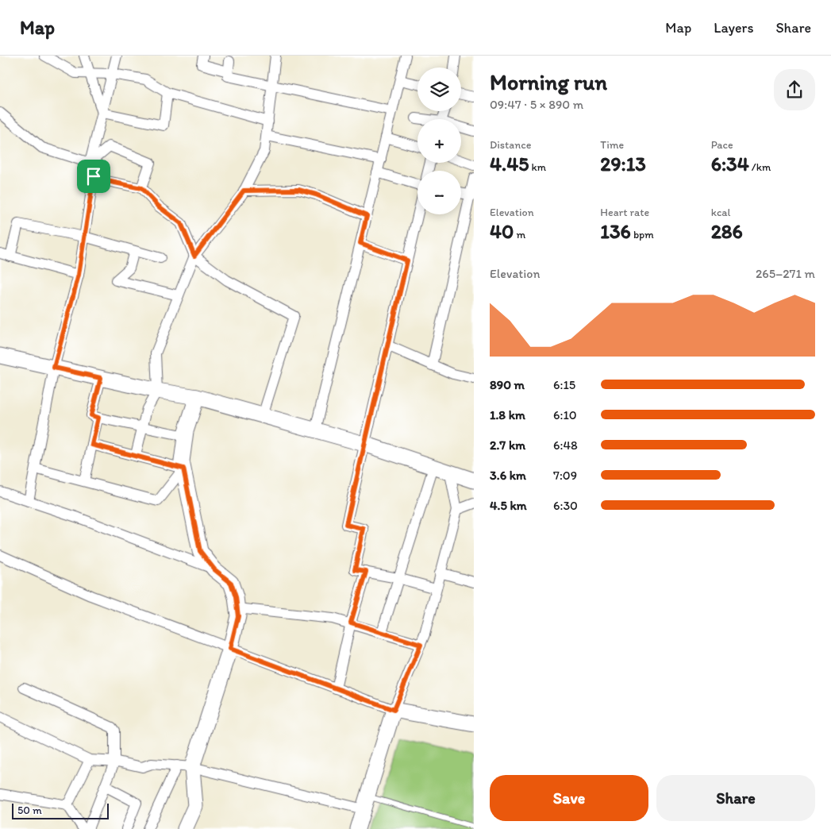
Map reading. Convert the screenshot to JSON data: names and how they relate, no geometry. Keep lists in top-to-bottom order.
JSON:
{
  "scale_bar": "50 m",
  "page": {
    "header": "Map",
    "nav": ["Map", "Layers", "Share"],
    "heading": ["Morning run", "09:47 · 5 × 890 m"],
    "map_buttons": ["+", "−"],
    "stats": [
      ["Distance", "4.45 km"],
      ["Time", "29:13"],
      ["Pace", "6:34 /km"],
      ["Elevation", "40 m"],
      ["Heart rate", "136 bpm"],
      ["kcal", "286"]
    ],
    "chart": ["Elevation", "265–271 m"],
    "list": [
      {
        "name": "890 m",
        "note": "6:15"
      },
      {
        "name": "1.8 km",
        "note": "6:10"
      },
      {
        "name": "2.7 km",
        "note": "6:48"
      },
      {
        "name": "3.6 km",
        "note": "7:09"
      },
      {
        "name": "4.5 km",
        "note": "6:30"
      }
    ],
    "buttons": ["Save", "Share"],
    "scale": "50 m"
  }
}
